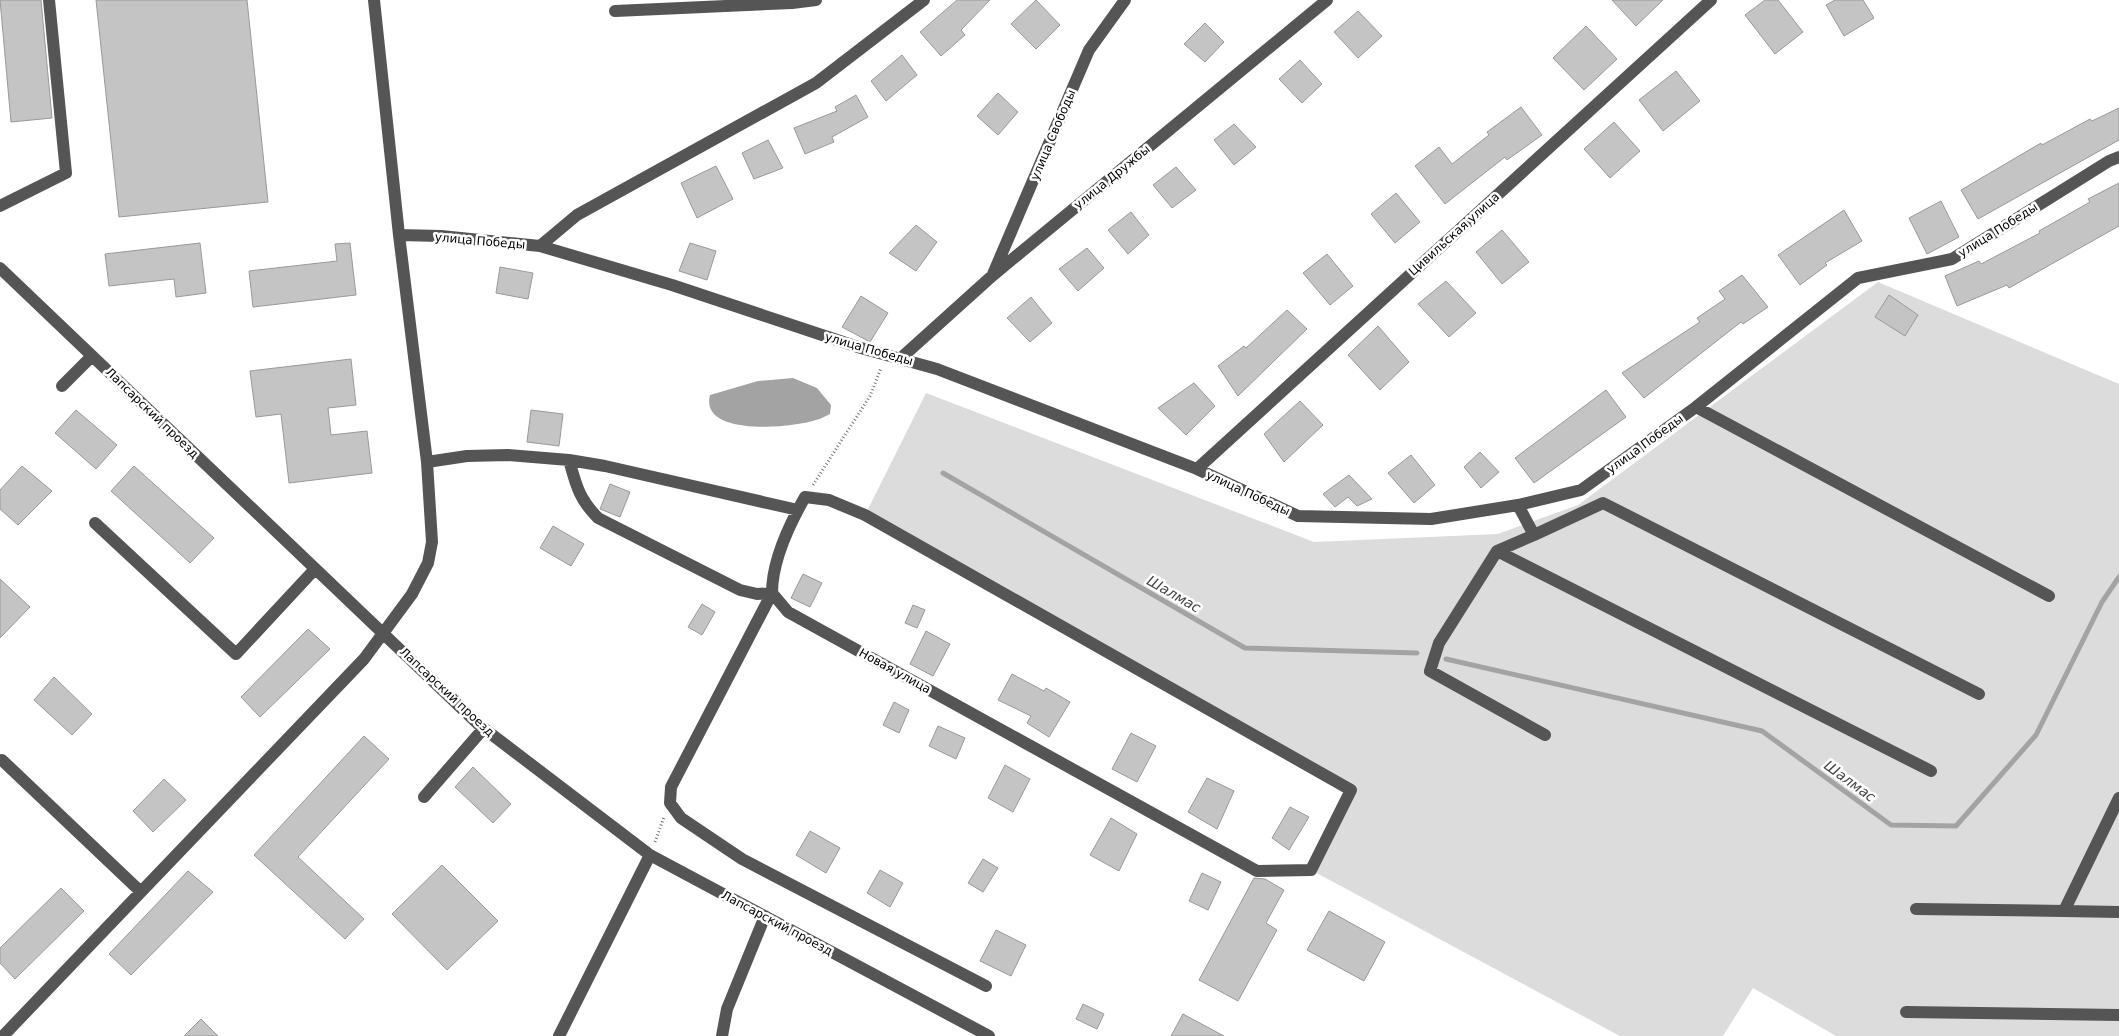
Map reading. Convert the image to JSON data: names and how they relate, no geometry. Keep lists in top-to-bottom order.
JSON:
{
  "streets": {
    "street": [
      "улица Свободы",
      "улица Дружбы",
      "улица Победы",
      "Цивильская улица",
      "Лапсарский проезд",
      "Новая улица"
    ]
  },
  "crossings": [
    ["улица Свободы", "улица Дружбы"],
    ["улица Дружбы", "улица Победы"],
    ["улица Победы", "Цивильская улица"]
  ],
  "water": ["Шалмас"]
}
